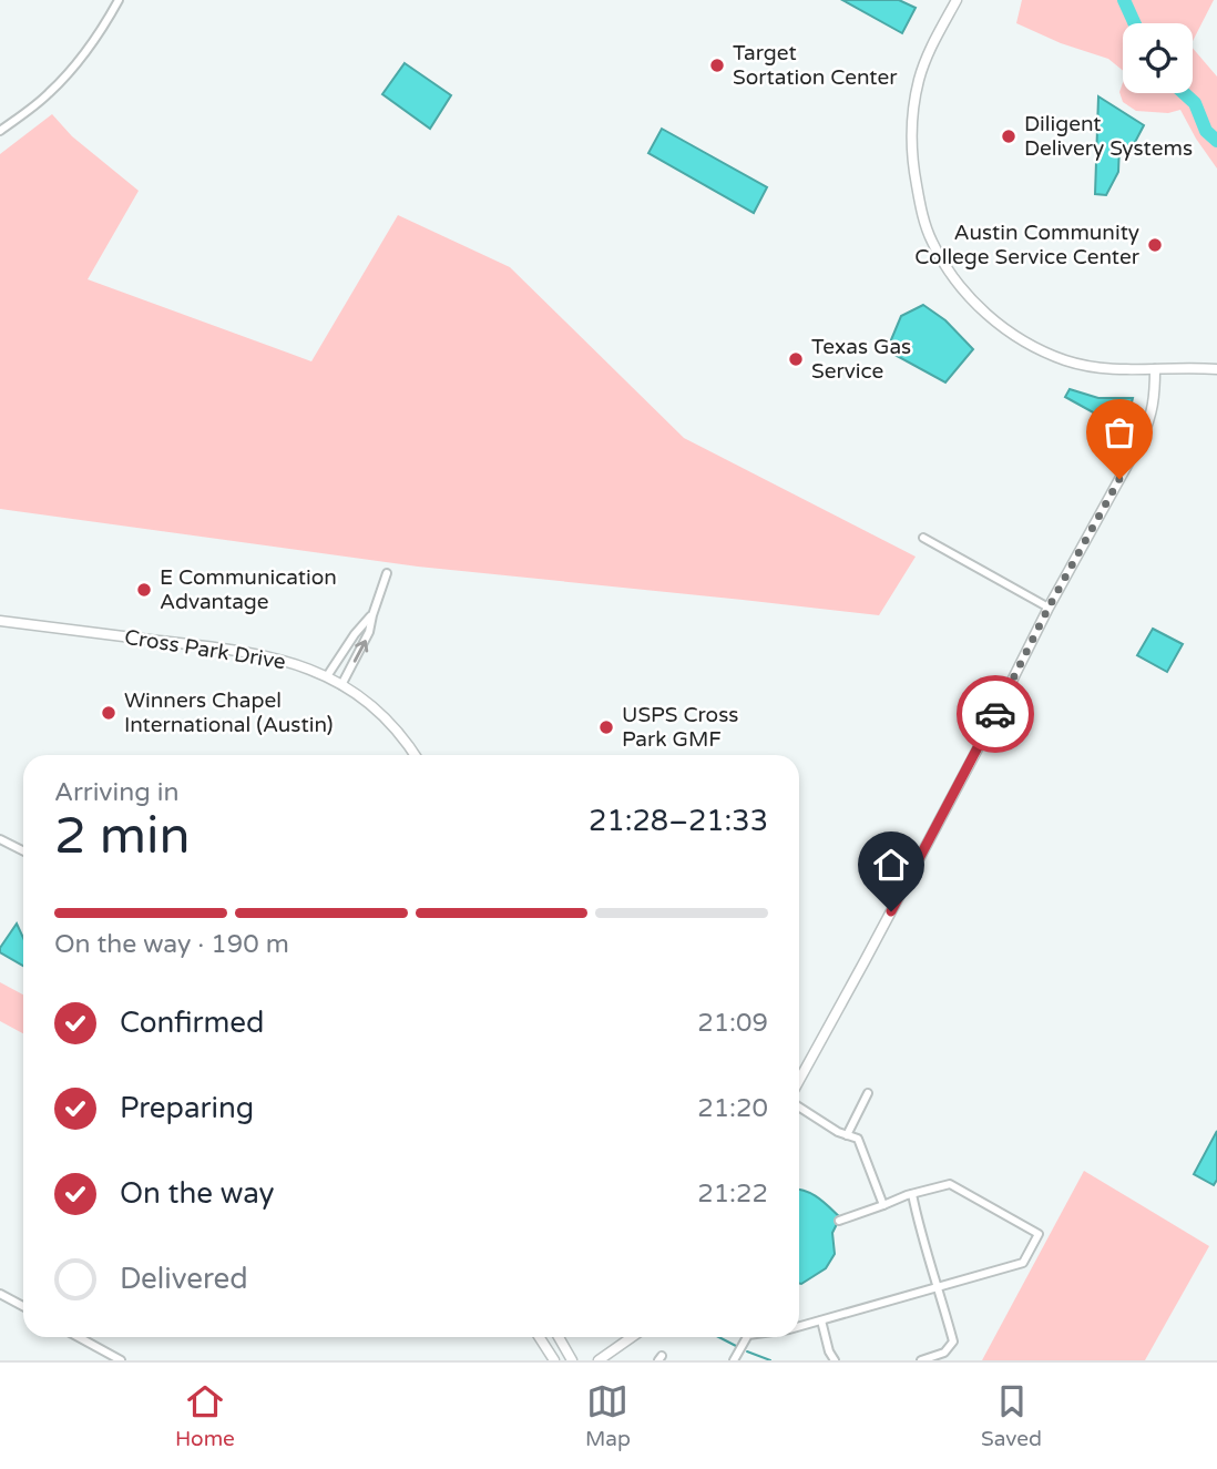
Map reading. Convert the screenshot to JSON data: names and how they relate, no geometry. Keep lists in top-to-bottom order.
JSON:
{
  "streets": {
    "street": ["Cross Park Drive"]
  },
  "places": [
    "Target Sortation Center",
    "Diligent Delivery Systems",
    "Austin Community College Service Center",
    "Texas Gas Service",
    "E Communication Advantage",
    "Winners Chapel International (Austin)",
    "USPS Cross Park GMF"
  ],
  "page": {
    "heading": ["2 min", "Arriving in", "21:28–21:33"],
    "bar": "On the way · 190 m",
    "list": [
      ["Confirmed", "21:09"],
      ["Preparing", "21:20"],
      ["On the way", "21:22"],
      "Delivered"
    ],
    "tabs": ["Home", "Map", "Saved"]
  }
}
